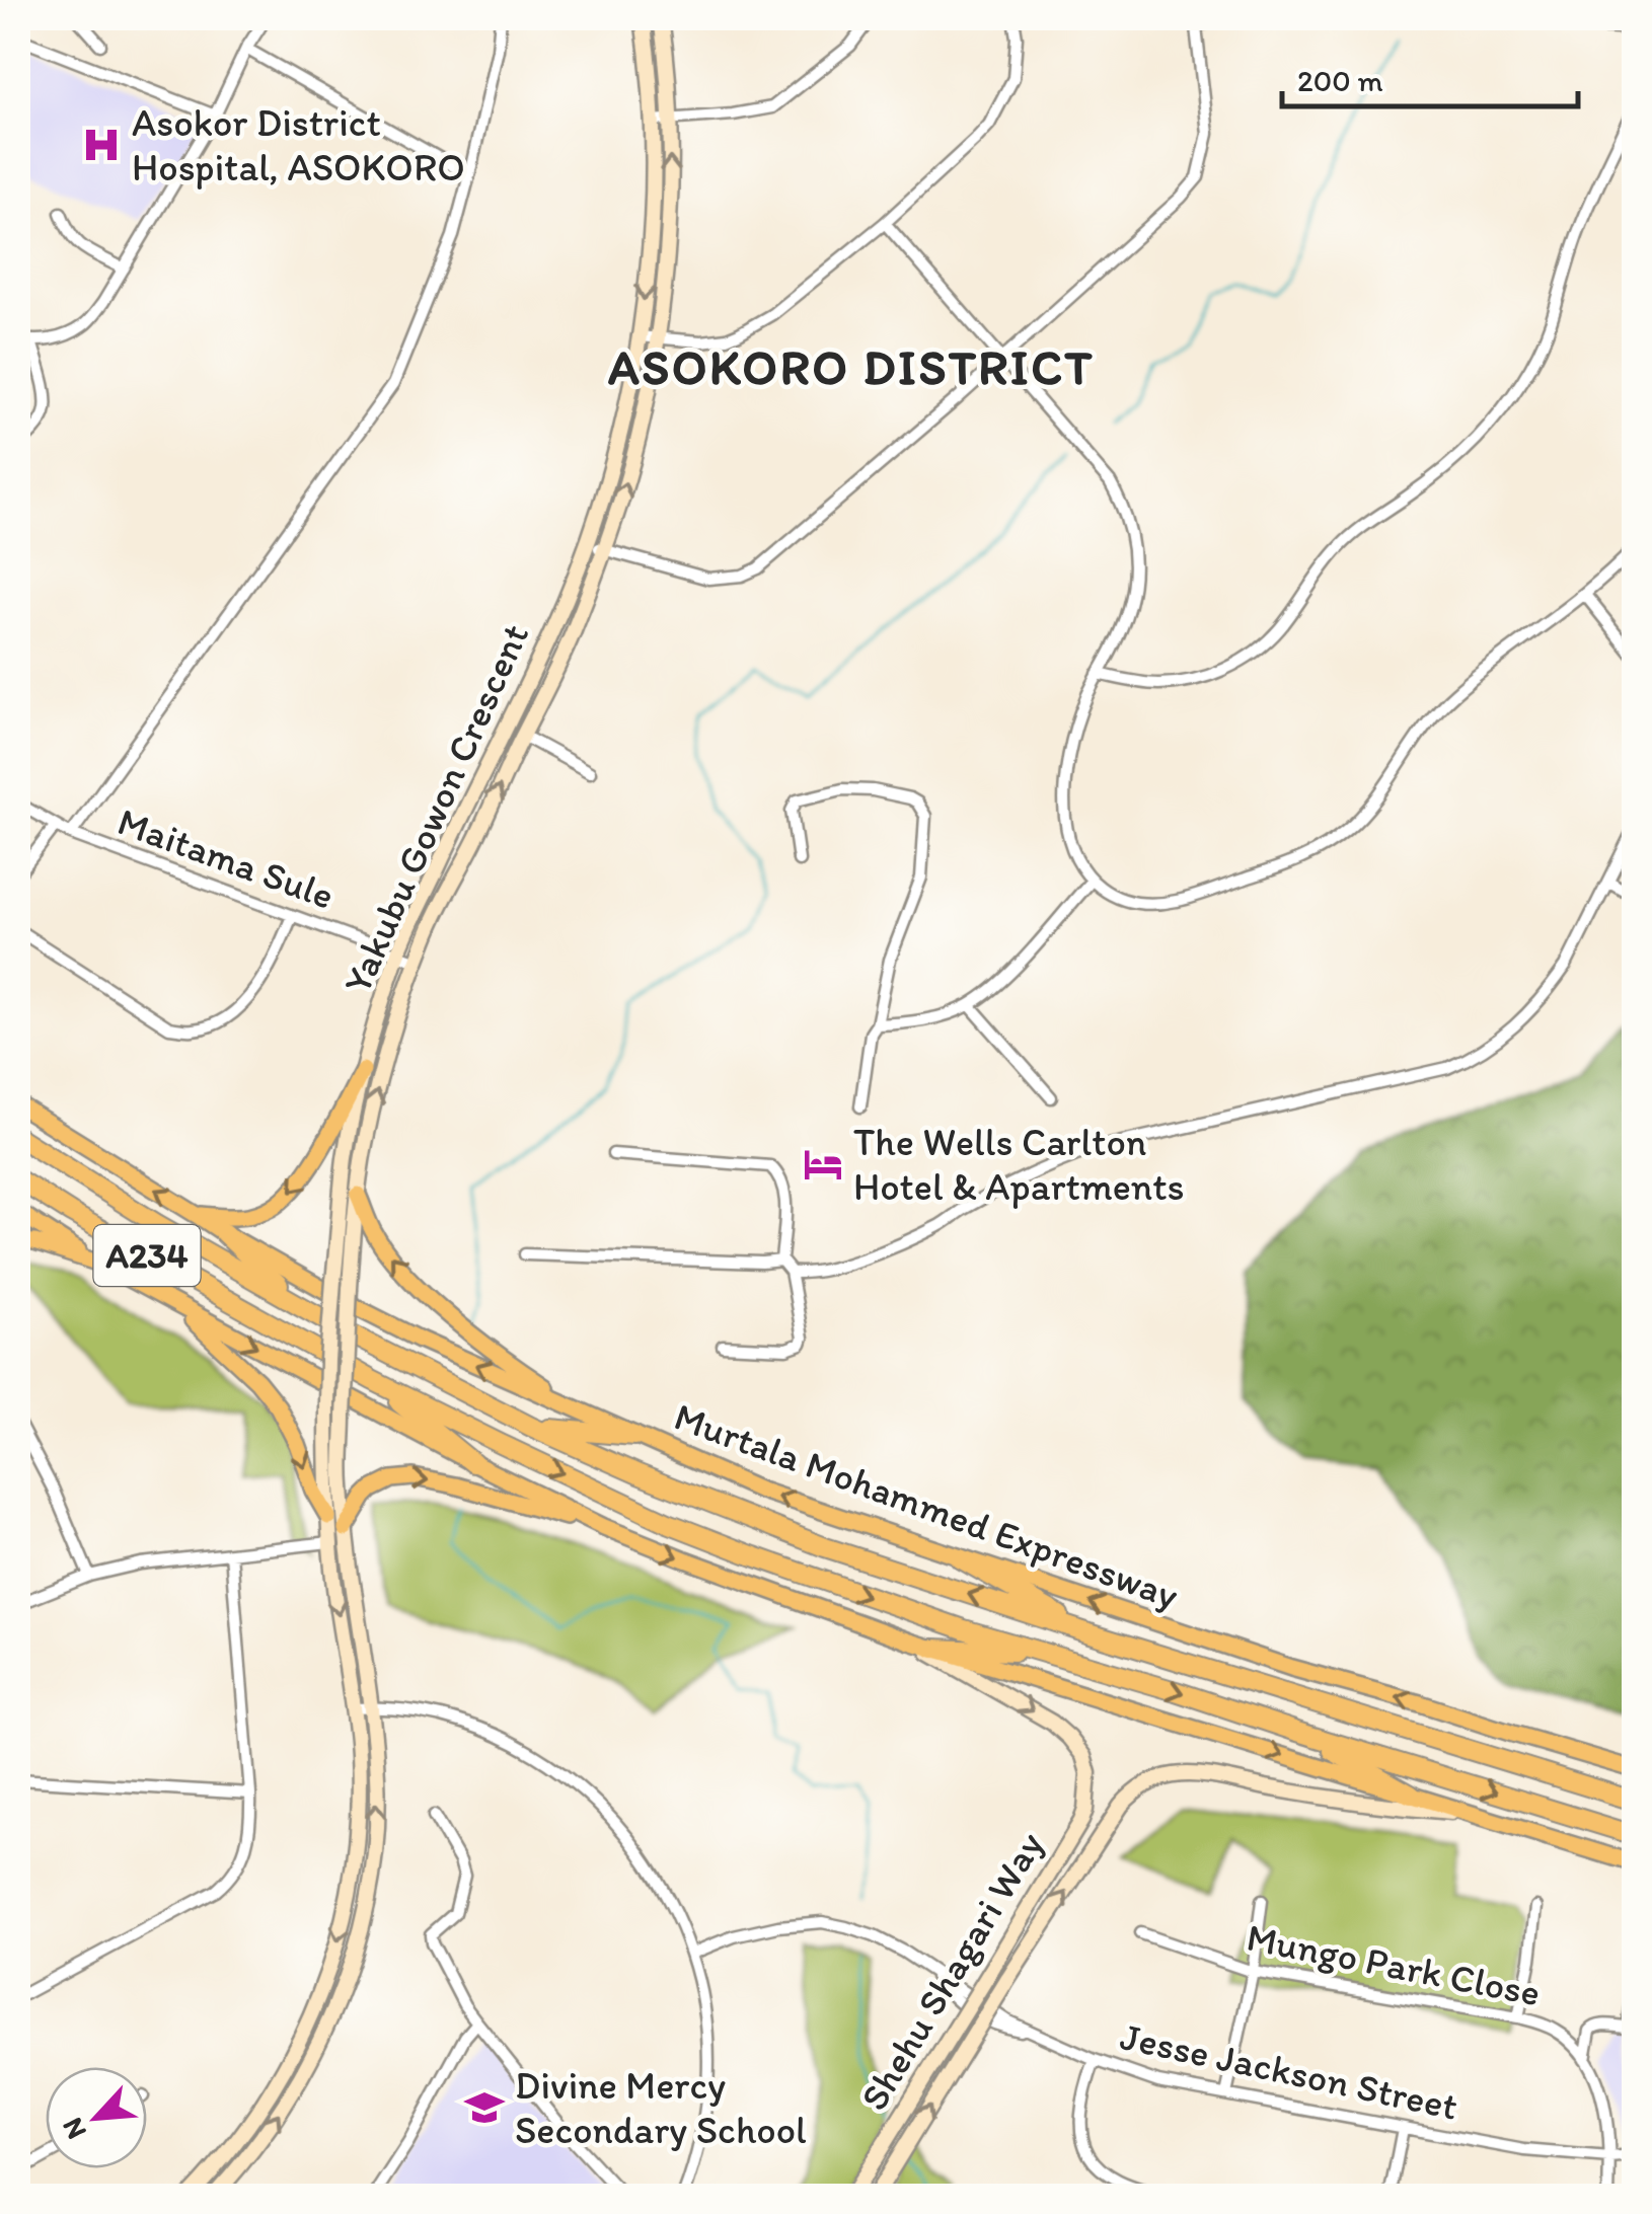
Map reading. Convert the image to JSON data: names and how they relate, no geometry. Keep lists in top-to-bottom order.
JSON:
{
  "streets": {
    "highway": ["A234", "Murtala Mohammed Expressway"],
    "main road": ["Yakubu Gowon Crescent", "Shehu Shagari Way"],
    "street": ["Maitama Sule", "Mungo Park Close", "Jesse Jackson Street"]
  },
  "crossings": [
    ["Yakubu Gowon Crescent", "Maitama Sule"],
    ["Mungo Park Close", "Jesse Jackson Street"]
  ],
  "districts": ["ASOKORO DISTRICT"],
  "places": {
    "hospital": ["Asokor District Hospital, ASOKORO"],
    "hotel": ["The Wells Carlton Hotel & Apartments"],
    "school or university": ["Divine Mercy Secondary School"]
  },
  "scale_bar": "200 m",
  "north": "bottom left"
}
